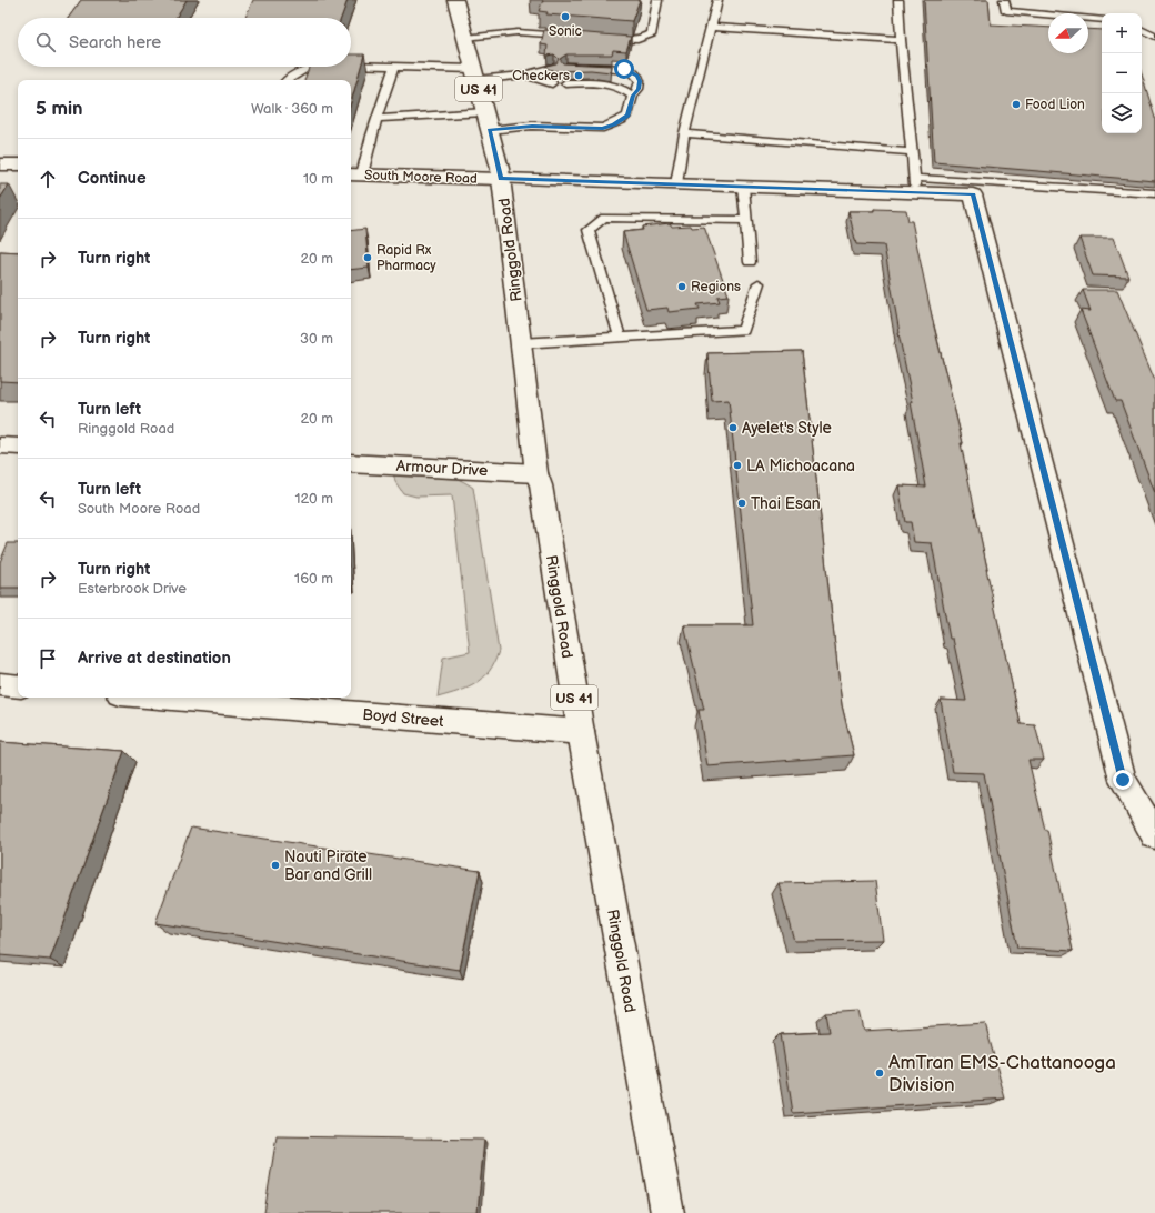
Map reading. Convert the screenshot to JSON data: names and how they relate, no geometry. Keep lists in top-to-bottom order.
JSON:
{
  "streets": {
    "street": [
      "US 41",
      "South Moore Road",
      "Ringgold Road",
      "Armour Drive",
      "Boyd Street"
    ]
  },
  "crossings": [
    ["South Moore Road", "Ringgold Road"],
    ["Ringgold Road", "Armour Drive"],
    ["Ringgold Road", "Boyd Street"]
  ],
  "places": [
    "Sonic",
    "Checkers",
    "Food Lion",
    "Rapid Rx Pharmacy",
    "Regions",
    "Ayelet's Style",
    "LA Michoacana",
    "Thai Esan",
    "Nauti Pirate Bar and Grill",
    "AmTran EMS-Chattanooga Division"
  ],
  "north": "left",
  "page": {
    "map_buttons": ["+", "−"],
    "search": "Search here",
    "heading": ["5 min", "Walk · 360 m"],
    "list": [
      ["Continue", "10 m"],
      ["Turn right", "20 m"],
      ["Turn right", "30 m"],
      ["Turn left", "Ringgold Road", "20 m"],
      ["Turn left", "South Moore Road", "120 m"],
      ["Turn right", "Esterbrook Drive", "160 m"],
      "Arrive at destination"
    ]
  }
}
